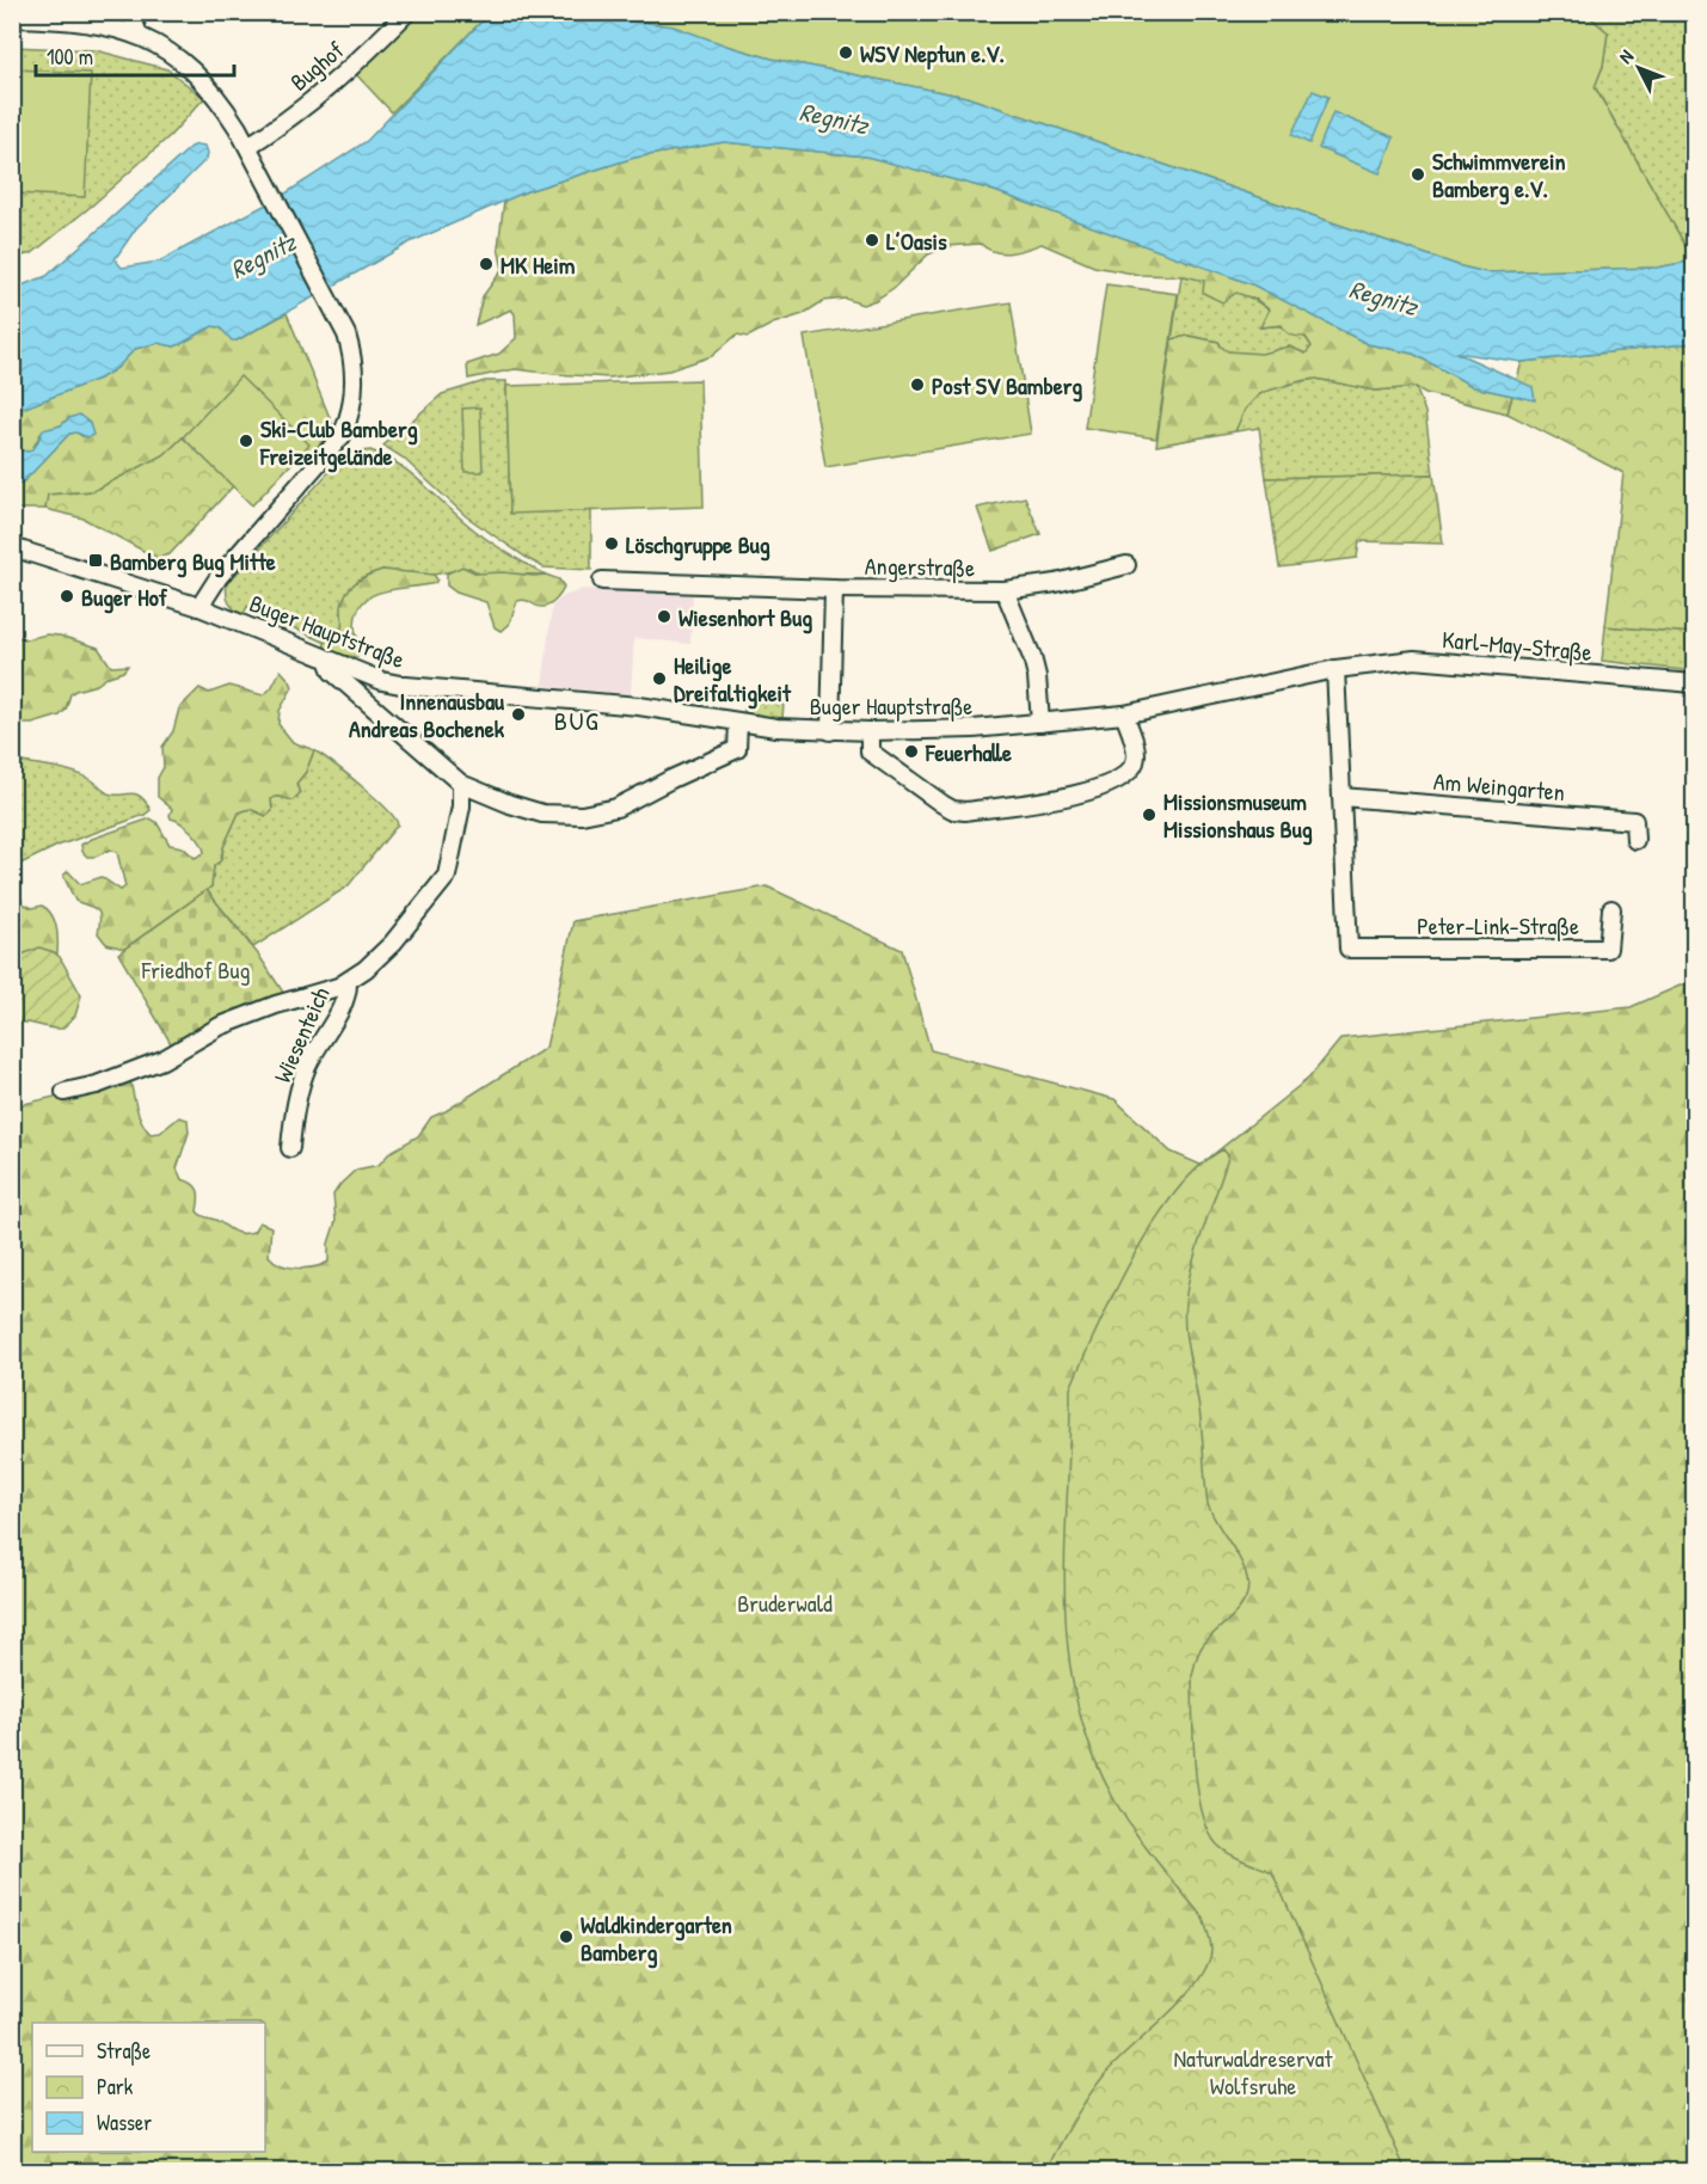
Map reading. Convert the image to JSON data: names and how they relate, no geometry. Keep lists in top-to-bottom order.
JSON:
{
  "streets": {
    "street": [
      "Bughof",
      "Angerstraße",
      "Buger Hauptstraße",
      "Karl-May-Straße",
      "Am Weingarten",
      "Peter-Link-Straße",
      "Wiesenteich"
    ]
  },
  "crossings": [
    ["Angerstraße", "Buger Hauptstraße"],
    ["Buger Hauptstraße", "Karl-May-Straße"],
    ["Am Weingarten", "Peter-Link-Straße"]
  ],
  "districts": ["BUG"],
  "water": ["Regnitz"],
  "parks": ["Friedhof Bug", "Bruderwald", "Naturwaldreservat Wolfsruhe"],
  "places": {
    "other": [
      "WSV Neptun e.V.",
      "Schwimmverein Bamberg e.V.",
      "L’Oasis",
      "MK Heim",
      "Post SV Bamberg",
      "Ski-Club Bamberg Freizeitgelände",
      "Löschgruppe Bug",
      "Buger Hof",
      "Wiesenhort Bug",
      "Heilige Dreifaltigkeit",
      "Innenausbau Andreas Bochenek",
      "Feuerhalle",
      "Missionsmuseum Missionshaus Bug",
      "Waldkindergarten Bamberg"
    ],
    "transit": ["Bamberg Bug Mitte"]
  },
  "legend": ["Straße", "Park", "Wasser"],
  "scale_bar": "100 m",
  "north": "top left"
}
